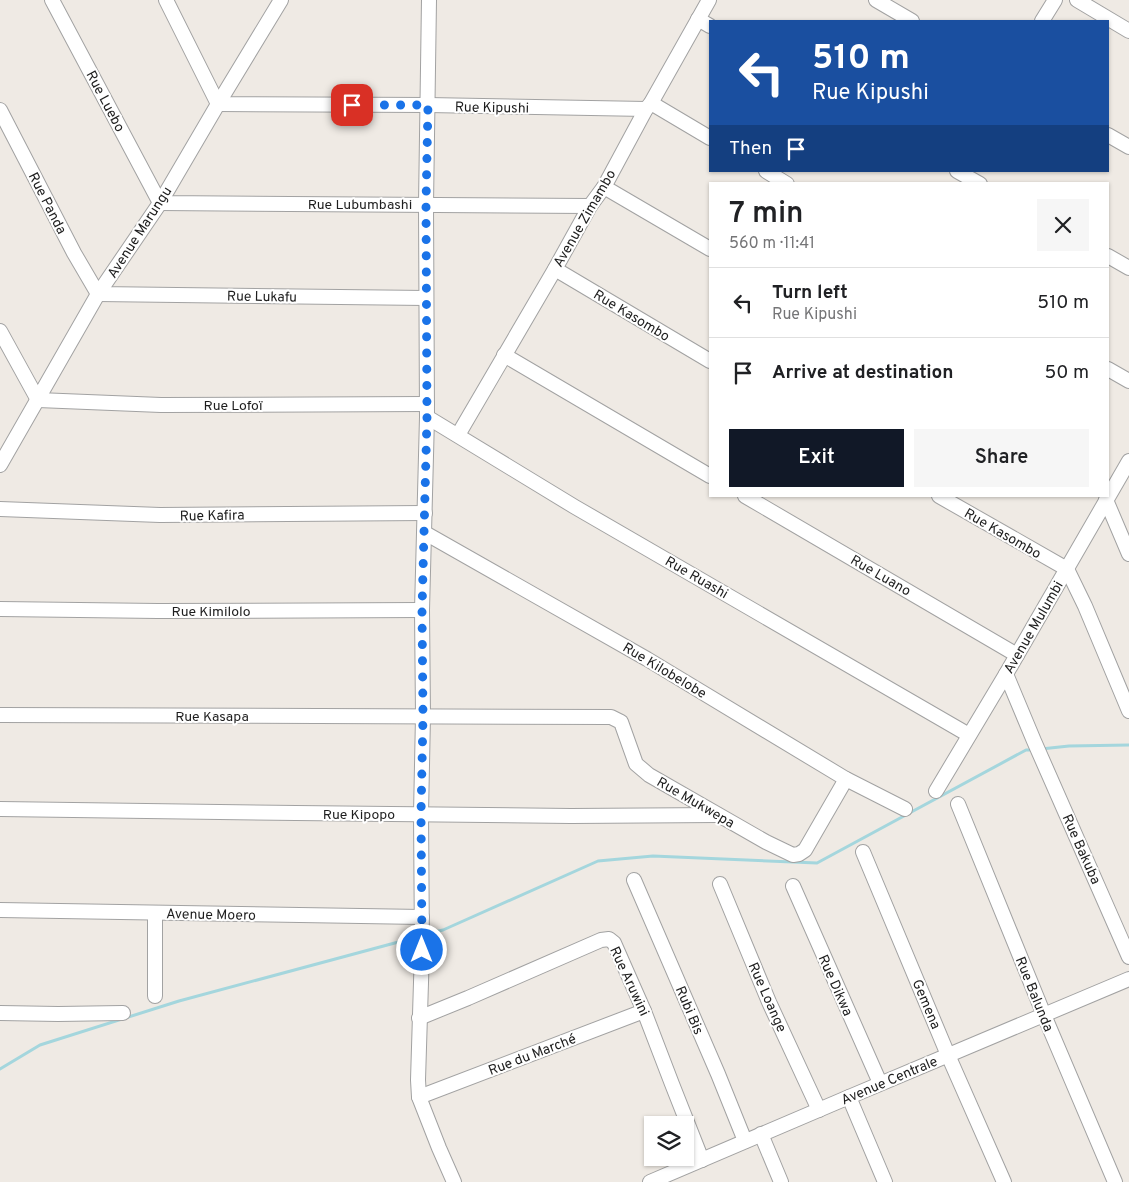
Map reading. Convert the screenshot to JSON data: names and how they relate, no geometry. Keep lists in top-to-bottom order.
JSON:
{
  "streets": {
    "street": [
      "Rue Luebo",
      "Rue Kipushi",
      "Rue Panda",
      "Rue Lubumbashi",
      "Avenue Zimambo",
      "Avenue Marungu",
      "Rue Lukafu",
      "Rue Kasombo",
      "Rue Lofoï",
      "Rue Kafira",
      "Rue Luano",
      "Rue Ruashi",
      "Rue Kimilolo",
      "Avenue Mulumbi",
      "Rue Kilobelobe",
      "Rue Kasapa",
      "Rue Mukwepa",
      "Rue Kipopo",
      "Rue Bakuba",
      "Avenue Moero",
      "Rue Aruwini",
      "Rue Dikwa",
      "Rue Balunda",
      "Rue Loange",
      "Gemena",
      "Rubi Bis",
      "Rue du Marché",
      "Avenue Centrale"
    ]
  },
  "crossings": [
    ["Rue Luebo", "Rue Lubumbashi"],
    ["Rue Luebo", "Avenue Marungu"],
    ["Rue Kipushi", "Avenue Zimambo"],
    ["Rue Kipushi", "Avenue Marungu"],
    ["Rue Panda", "Avenue Marungu"],
    ["Rue Panda", "Rue Lukafu"],
    ["Rue Lubumbashi", "Avenue Zimambo"],
    ["Rue Lubumbashi", "Avenue Marungu"],
    ["Avenue Zimambo", "Rue Kasombo"],
    ["Avenue Zimambo", "Rue Ruashi"],
    ["Avenue Marungu", "Rue Lukafu"],
    ["Avenue Marungu", "Rue Lofoï"],
    ["Rue Kasombo", "Avenue Mulumbi"],
    ["Rue Lofoï", "Rue Ruashi"],
    ["Rue Luano", "Avenue Mulumbi"],
    ["Rue Ruashi", "Avenue Mulumbi"],
    ["Avenue Mulumbi", "Rue Bakuba"],
    ["Rue Kilobelobe", "Rue Mukwepa"],
    ["Rue Kasapa", "Rue Mukwepa"],
    ["Rue Mukwepa", "Rue Kipopo"],
    ["Rue Aruwini", "Rue du Marché"],
    ["Rue Aruwini", "Avenue Centrale"],
    ["Rue Dikwa", "Avenue Centrale"],
    ["Rue Balunda", "Avenue Centrale"],
    ["Rue Loange", "Avenue Centrale"],
    ["Gemena", "Avenue Centrale"],
    ["Rubi Bis", "Avenue Centrale"]
  ],
  "page": {
    "turn": ["510 m", "Rue Kipushi"],
    "then": "Then",
    "heading": ["7 min", "560 m · 11:41"],
    "list": [
      {
        "name": "Turn left",
        "note": "Rue Kipushi",
        "value": "510 m"
      },
      {
        "name": "Arrive at destination",
        "value": "50 m"
      }
    ],
    "buttons": ["Exit", "Share"]
  }
}
